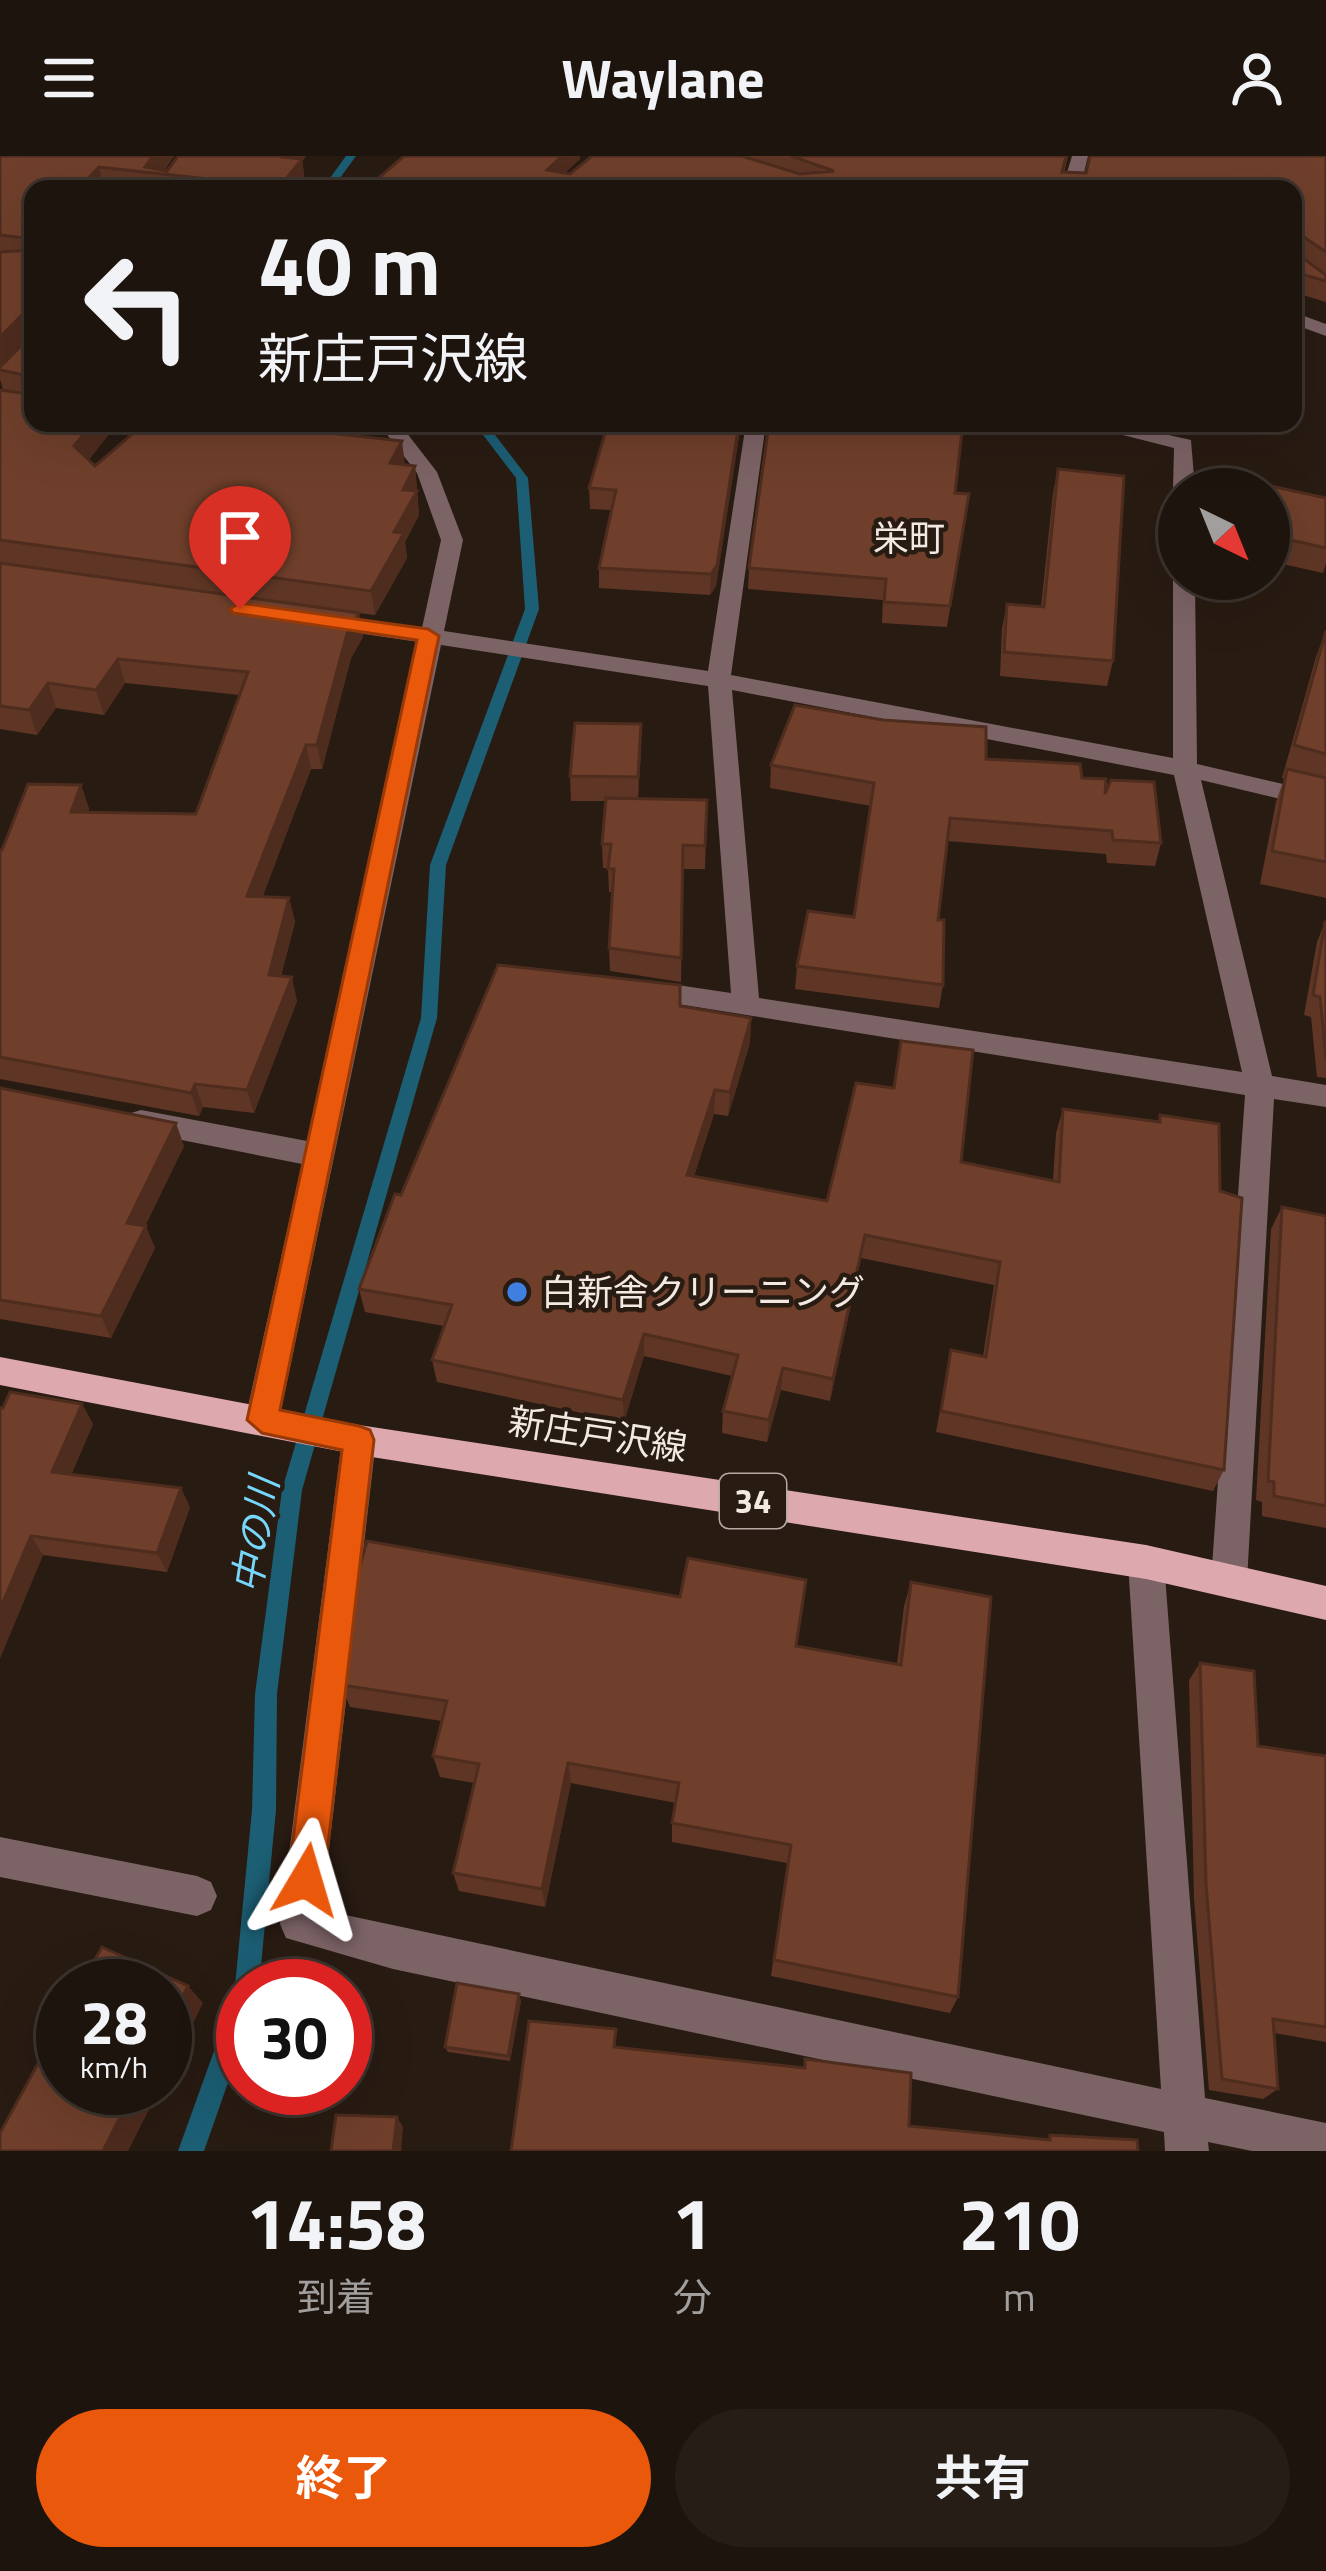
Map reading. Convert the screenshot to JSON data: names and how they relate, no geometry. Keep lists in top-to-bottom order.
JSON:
{
  "streets": {
    "main road": ["新庄戸沢線", "34"]
  },
  "districts": ["栄町"],
  "water": ["中の川"],
  "places": ["白新舎クリーニング"],
  "north": "bottom right",
  "page": {
    "header": "Waylane",
    "turn": ["40 m", "新庄戸沢線"],
    "speed": "28 km/h",
    "limit": "30",
    "eta": [
      "14:58",
      "到着",
      "1",
      "分",
      "210",
      "m"
    ],
    "buttons": ["終了", "共有"]
  }
}
